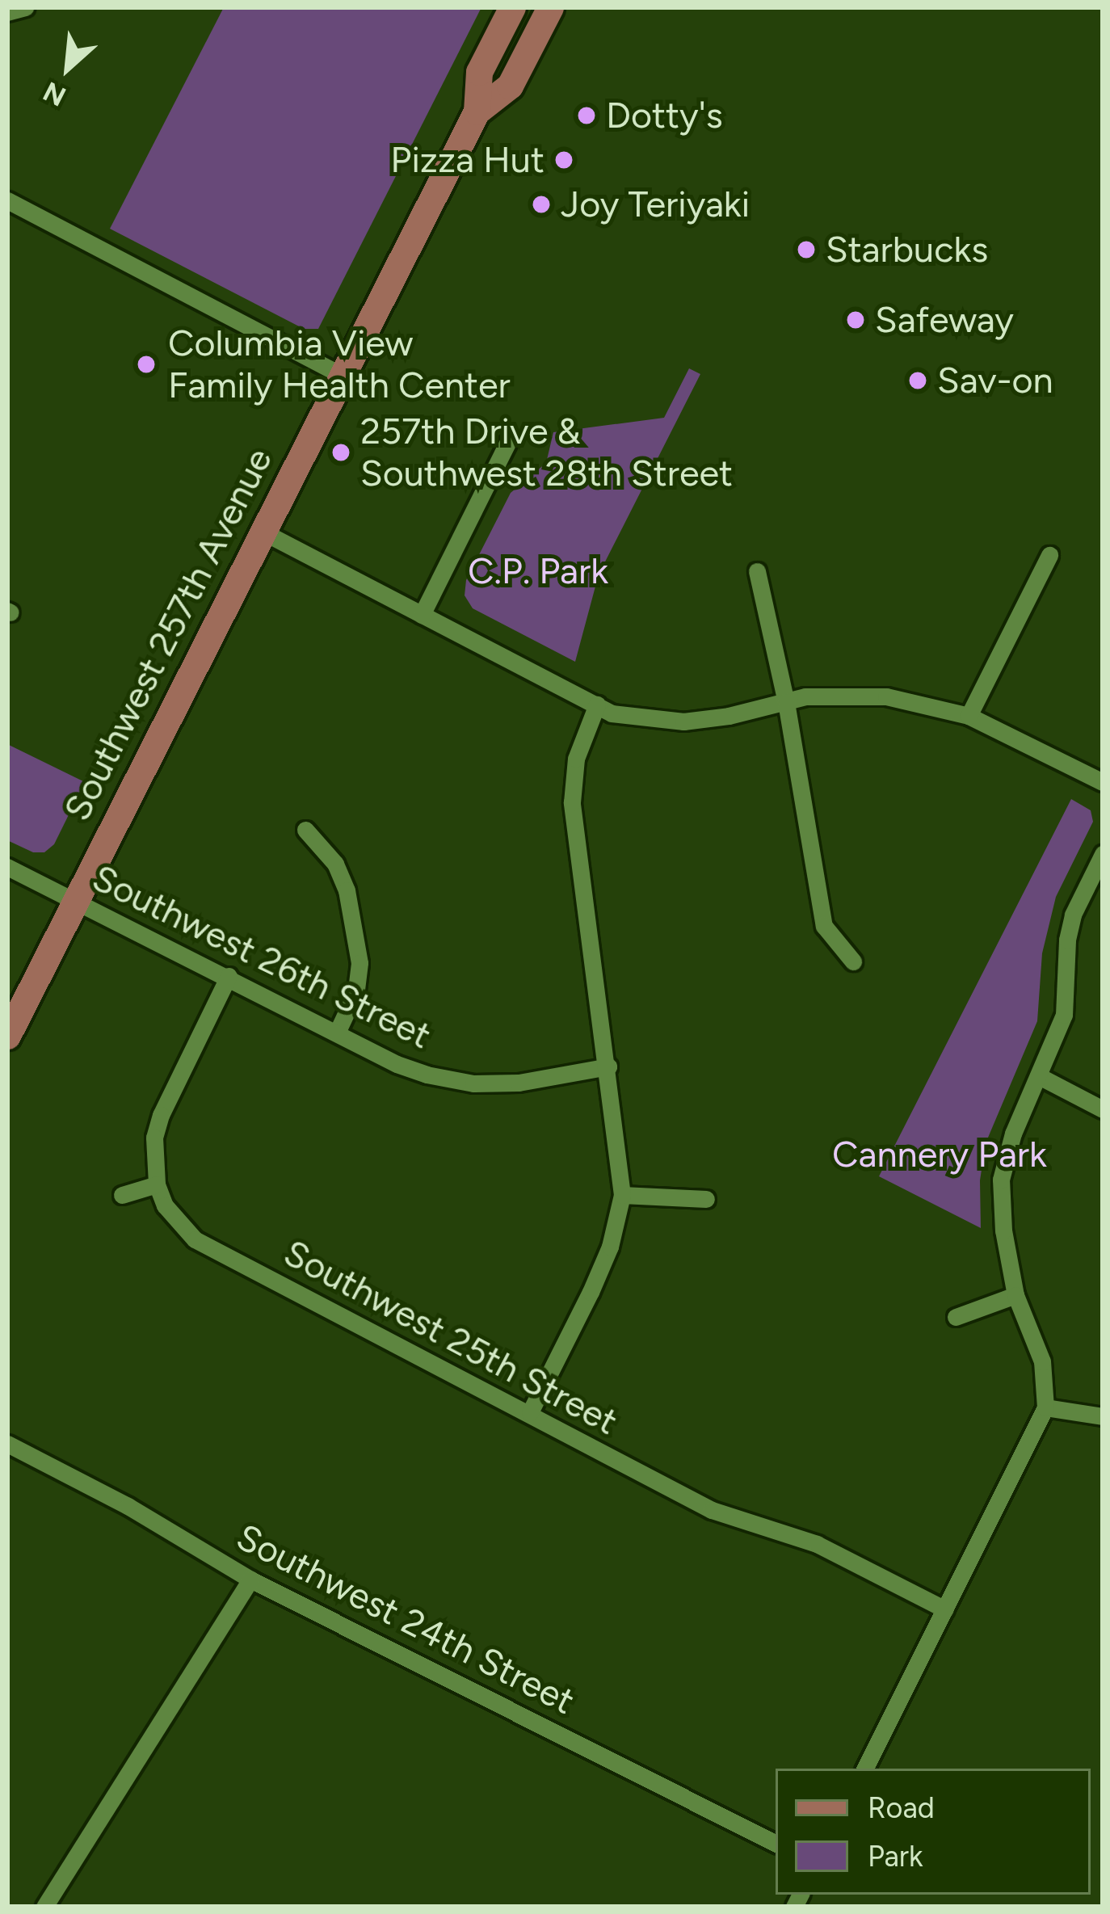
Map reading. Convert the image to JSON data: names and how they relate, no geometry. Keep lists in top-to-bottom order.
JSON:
{
  "streets": {
    "main road": ["Southwest 257th Avenue"],
    "street": ["Southwest 26th Street", "Southwest 25th Street", "Southwest 24th Street"]
  },
  "crossings": [
    ["Southwest 257th Avenue", "Southwest 26th Street"],
    ["Southwest 26th Street", "Southwest 25th Street"]
  ],
  "parks": ["C.P. Park", "Cannery Park"],
  "places": [
    "Dotty's",
    "Pizza Hut",
    "Joy Teriyaki",
    "Starbucks",
    "Safeway",
    "Columbia View Family Health Center",
    "Sav-on",
    "257th Drive & Southwest 28th Street"
  ],
  "legend": ["Road", "Park"],
  "north": "bottom left"
}
